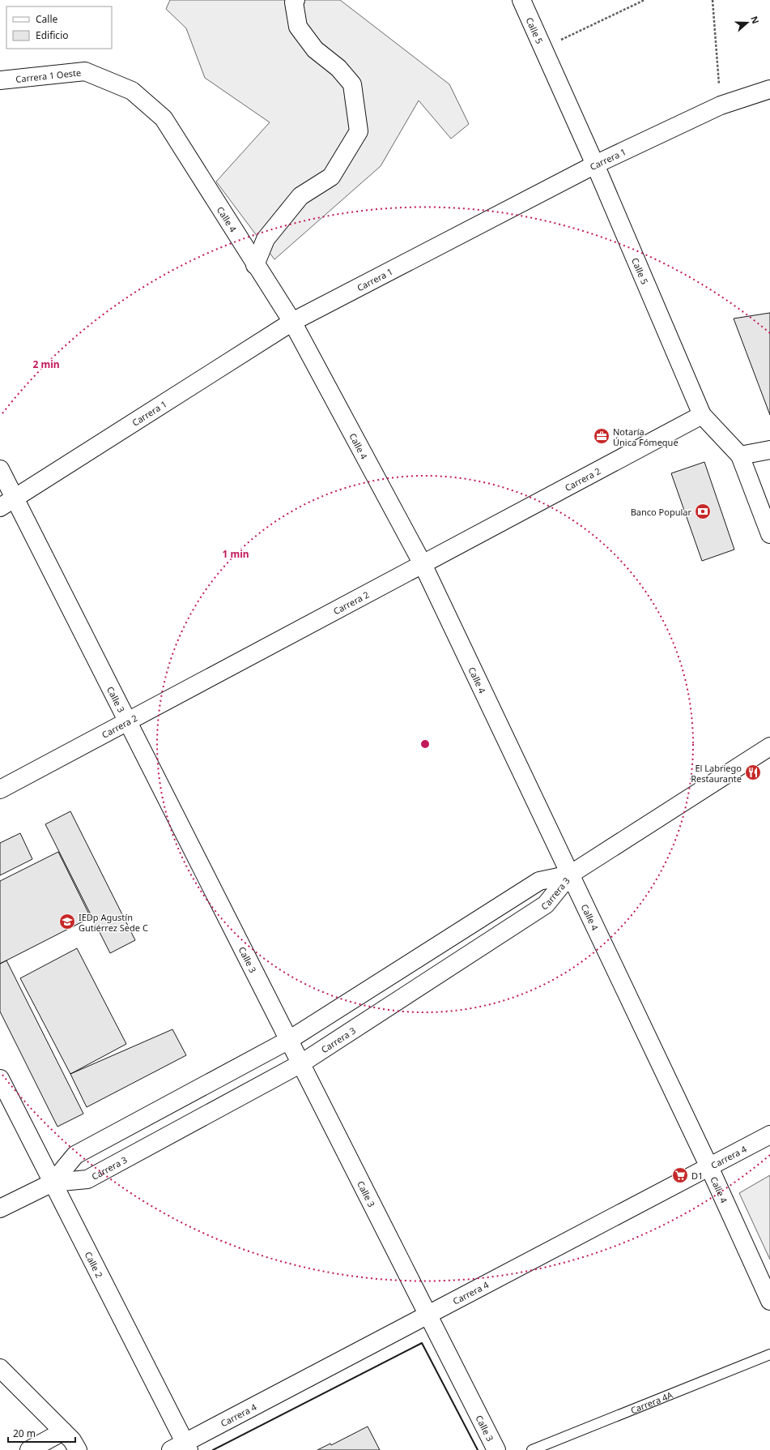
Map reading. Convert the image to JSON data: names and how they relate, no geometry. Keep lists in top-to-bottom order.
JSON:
{
  "streets": {
    "street": [
      "Calle 5",
      "Carrera 1 Oeste",
      "Carrera 1",
      "Calle 4",
      "Carrera 2",
      "Calle 3",
      "Carrera 3",
      "Carrera 4",
      "Calle 2"
    ],
    "lane": ["Carrera 4A"]
  },
  "crossings": [
    ["Calle 5", "Carrera 1"],
    ["Calle 5", "Carrera 2"],
    ["Carrera 1 Oeste", "Calle 4"],
    ["Carrera 1", "Calle 4"],
    ["Carrera 1", "Calle 3"],
    ["Calle 4", "Carrera 2"],
    ["Calle 4", "Carrera 3"],
    ["Calle 4", "Carrera 4"],
    ["Carrera 2", "Calle 3"],
    ["Calle 3", "Carrera 3"],
    ["Calle 3", "Carrera 4"],
    ["Carrera 3", "Calle 2"],
    ["Carrera 4", "Calle 2"]
  ],
  "places": {
    "office": ["Notaría Única Fómeque"],
    "bank": ["Banco Popular"],
    "restaurant": ["El Labriego Restaurante"],
    "school or university": ["IEDp Agustín Gutiérrez Sede C"],
    "supermarket": ["D1"]
  },
  "legend": ["Calle", "Edificio"],
  "scale_bar": "20 m",
  "north": "right",
  "rings": ["2 min", "1 min"]
}
